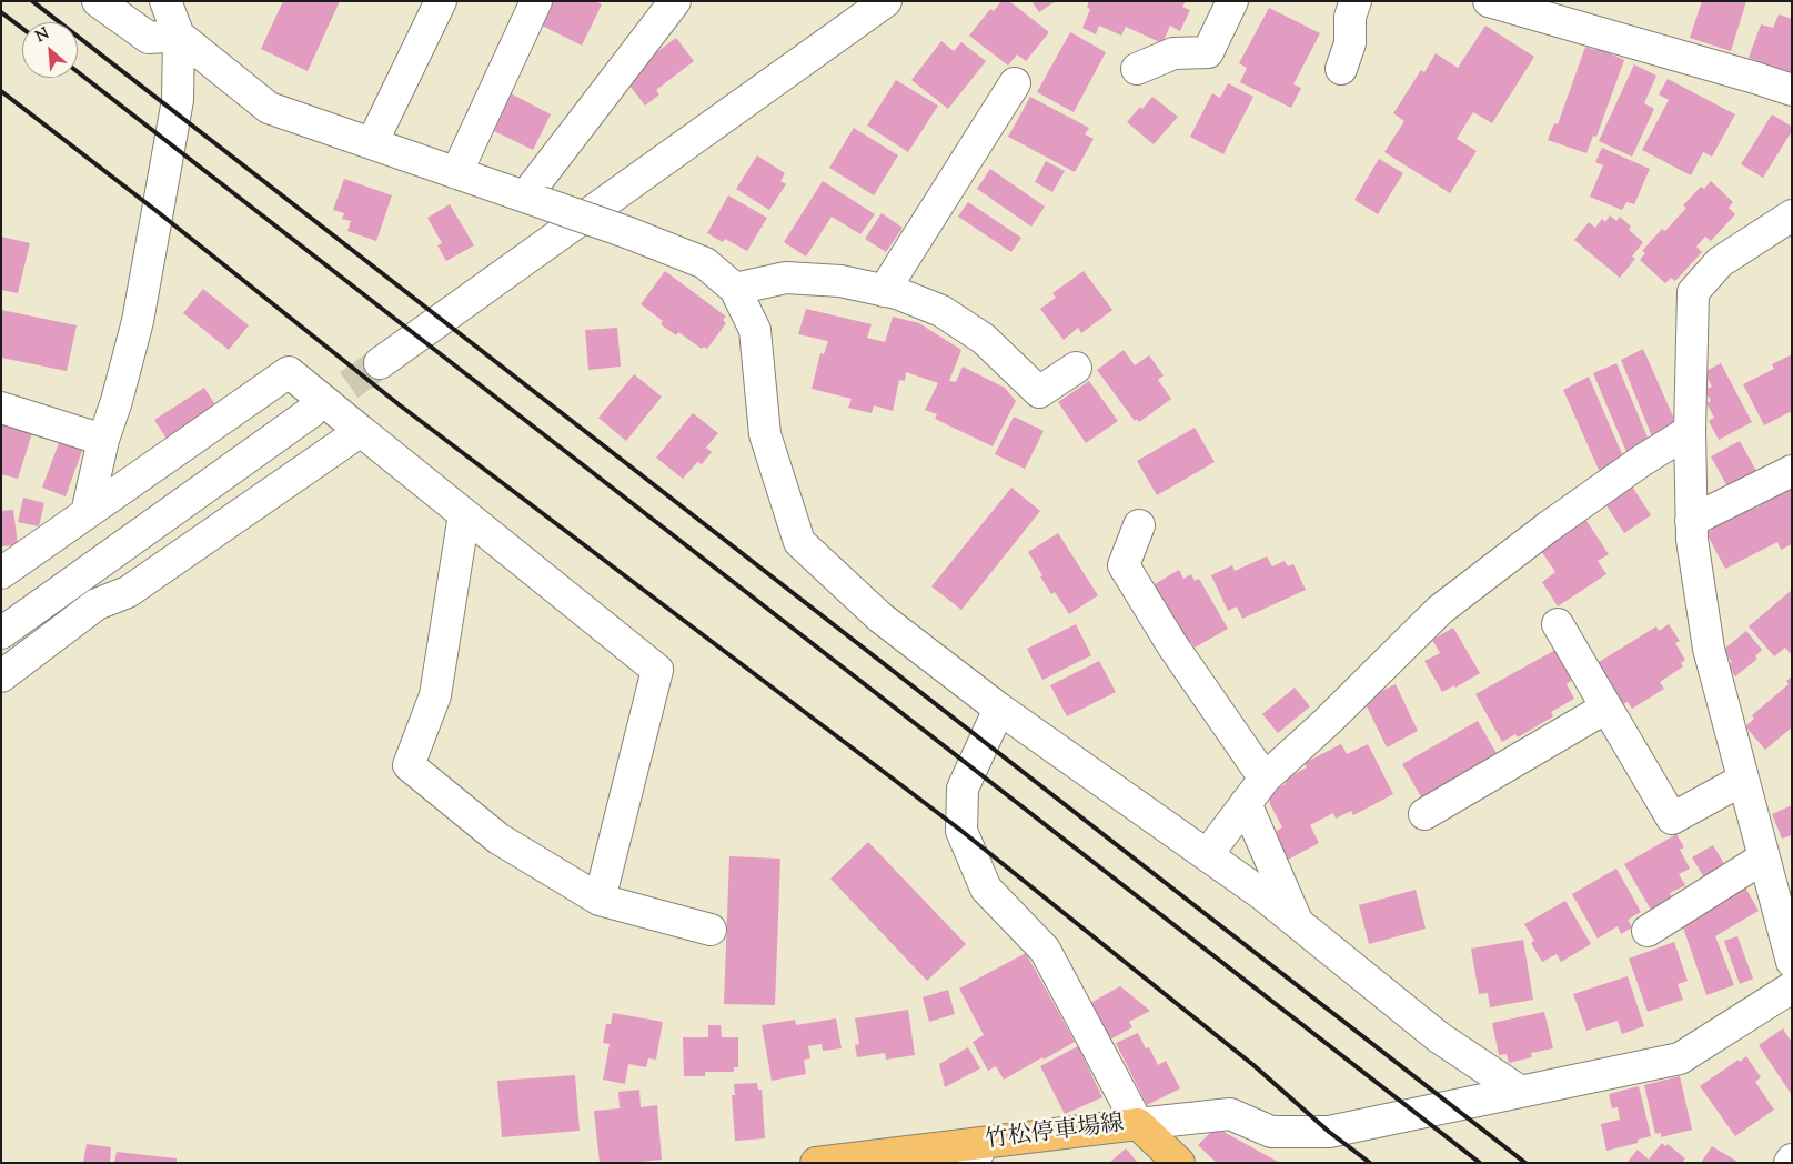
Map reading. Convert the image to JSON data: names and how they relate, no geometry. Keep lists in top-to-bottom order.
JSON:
{
  "streets": {
    "main road": ["竹松停車場線"]
  },
  "north": "top left"
}
